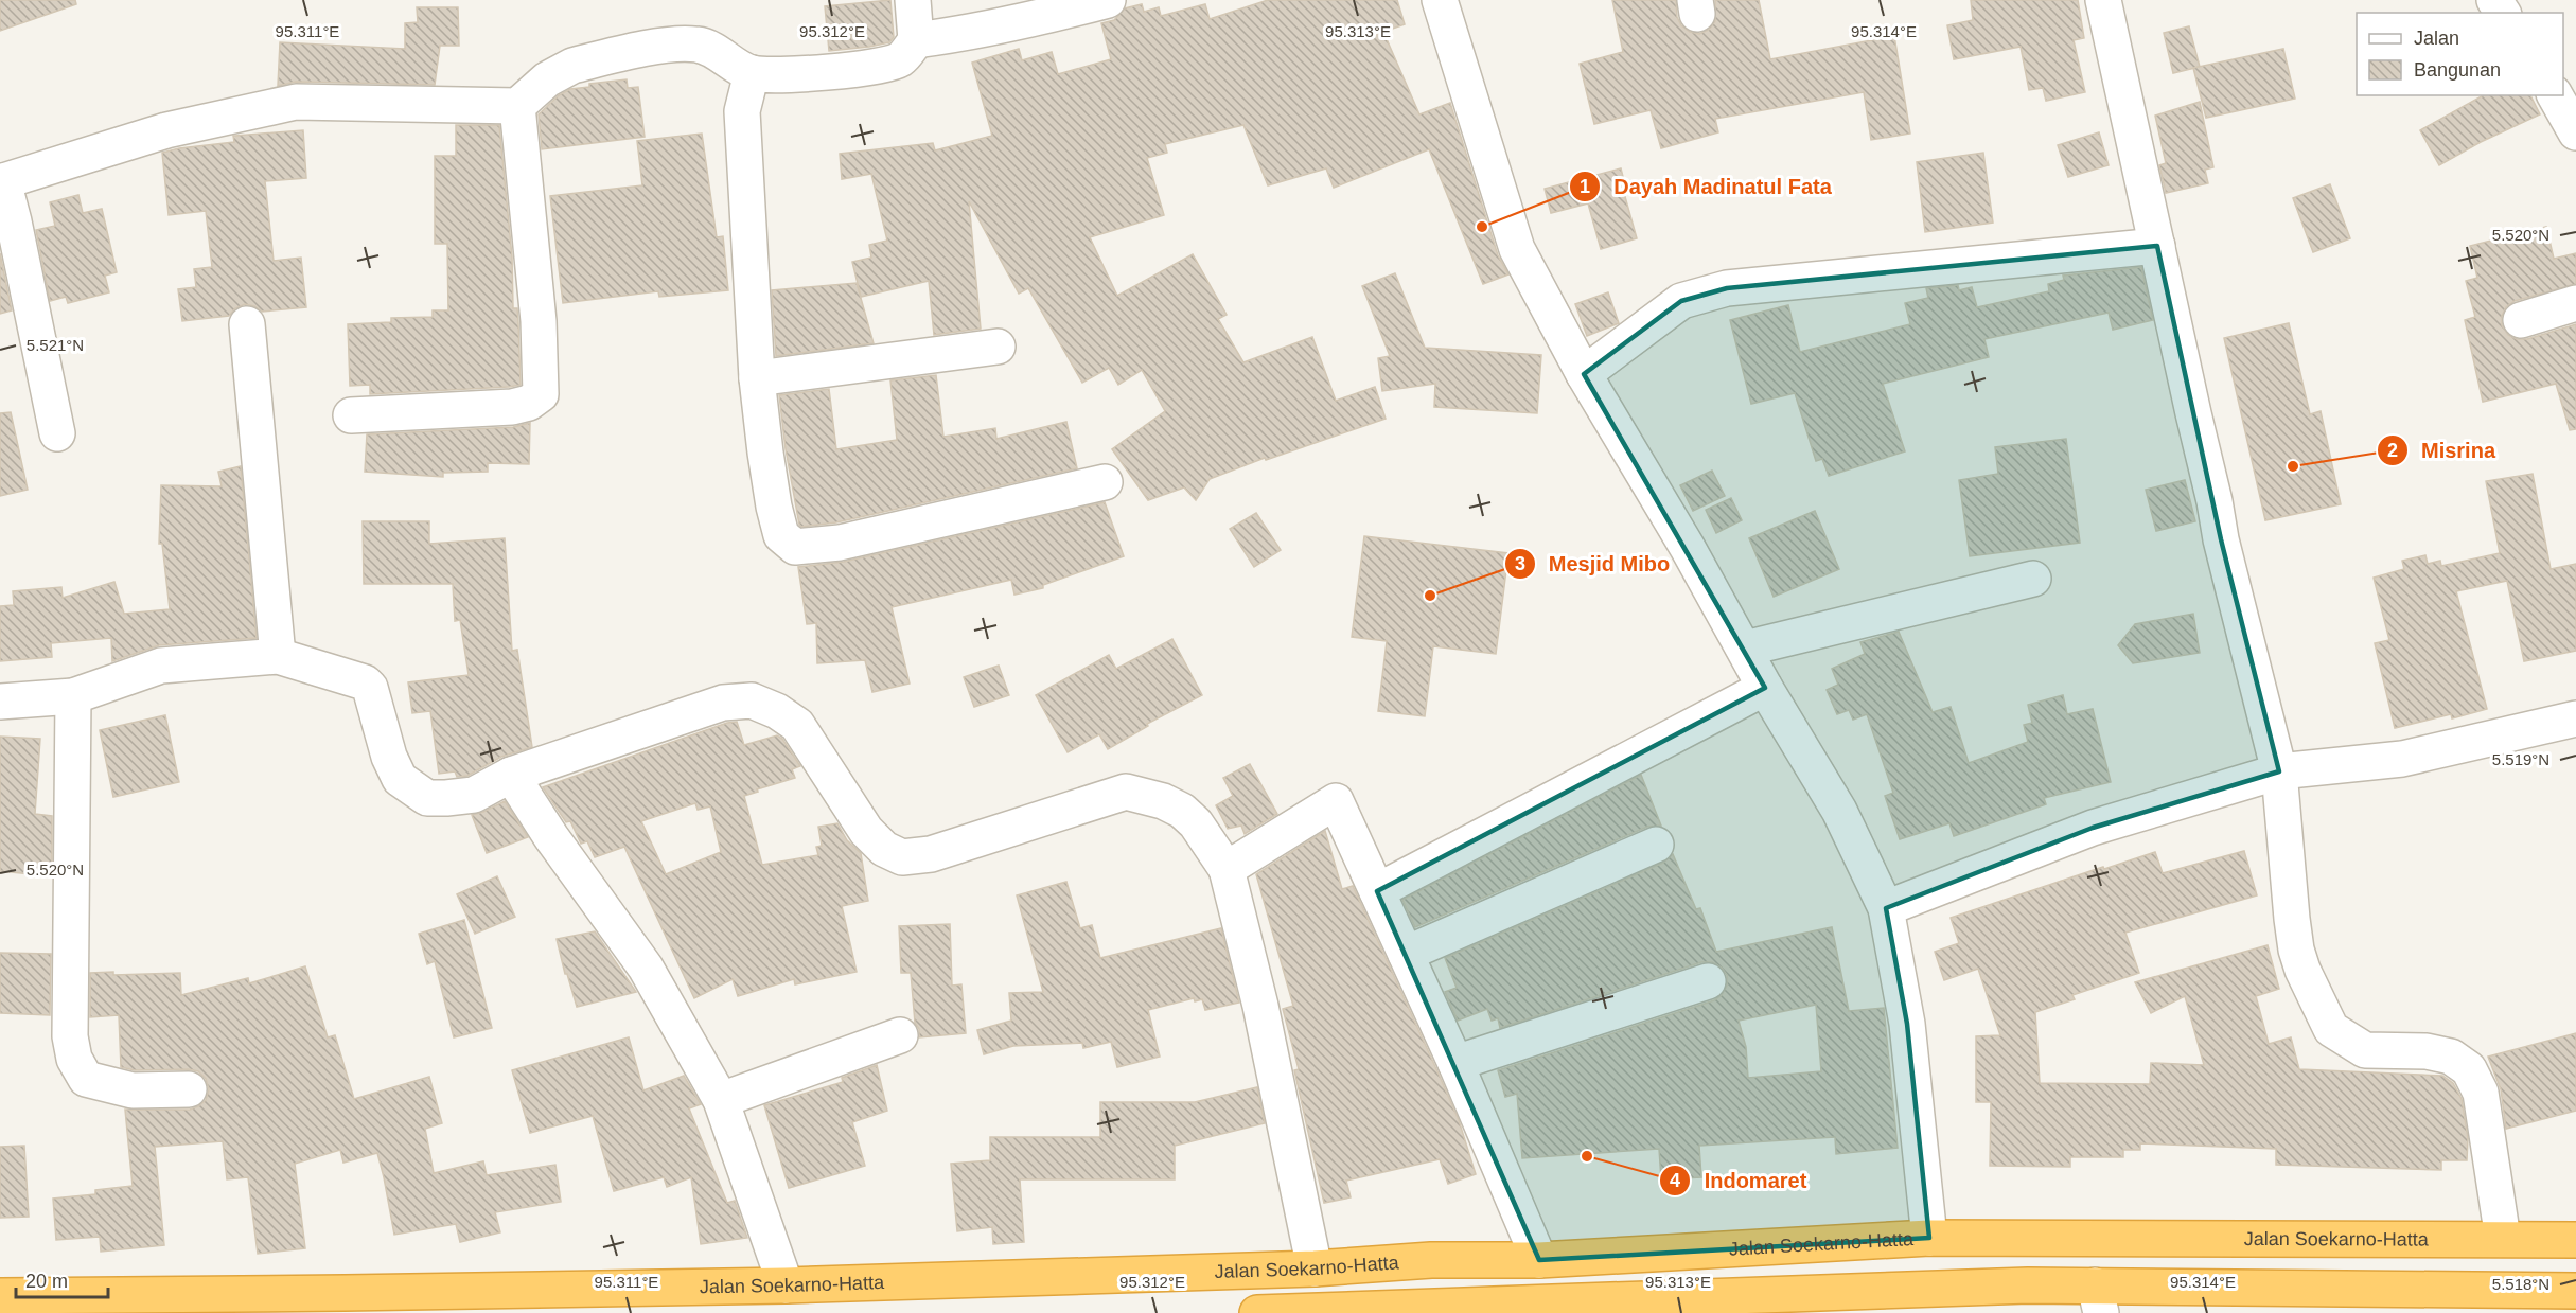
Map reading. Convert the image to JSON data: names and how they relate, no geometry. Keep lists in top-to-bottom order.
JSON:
{
  "streets": {
    "highway": ["Jalan Soekarno-Hatta"]
  },
  "places": [
    "Dayah Madinatul Fata",
    "Misrina",
    "Mesjid Mibo",
    "Indomaret"
  ],
  "legend": ["Jalan", "Bangunan"],
  "scale_bar": "20 m",
  "coordinates": [
    "95.311°E",
    "95.312°E",
    "95.313°E",
    "95.314°E",
    "5.520°N",
    "5.521°N",
    "5.519°N",
    "5.518°N"
  ]
}
